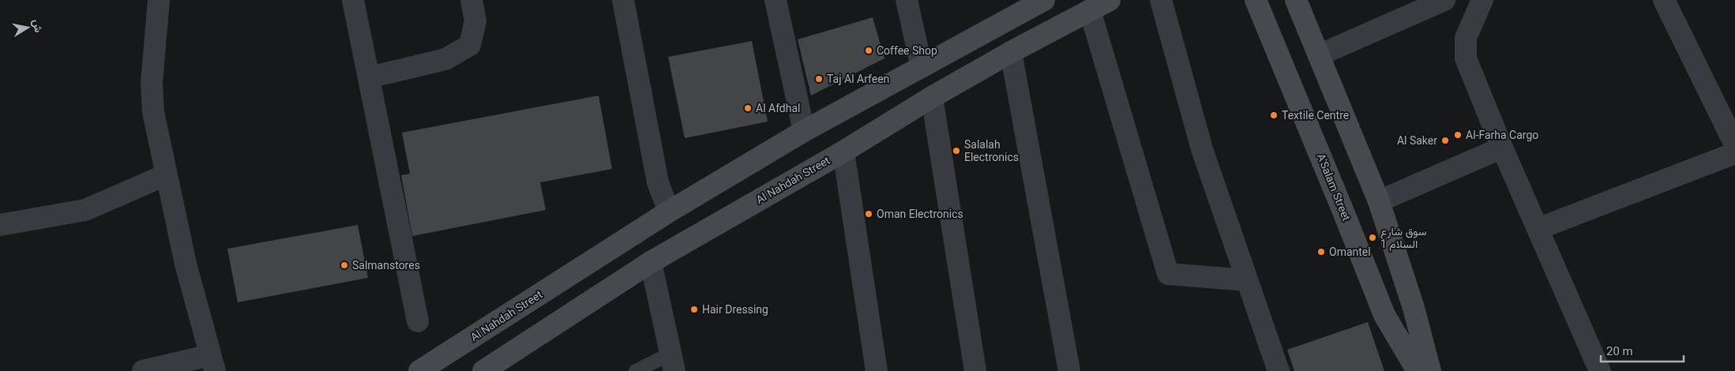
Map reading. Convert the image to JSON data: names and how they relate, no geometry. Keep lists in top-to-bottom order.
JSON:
{
  "streets": {
    "main road": ["Al Nahdah Street", "A'Salam Street"]
  },
  "places": [
    "Coffee Shop",
    "Taj Al Arfeen",
    "Al Afdhal",
    "Textile Centre",
    "Al-Farha Cargo",
    "Al Saker",
    "Salalah Electronics",
    "Oman Electronics",
    "سوق شارع السلام 1",
    "Omantel",
    "Salmanstores",
    "Hair Dressing"
  ],
  "scale_bar": "20 m",
  "north": "right"
}
